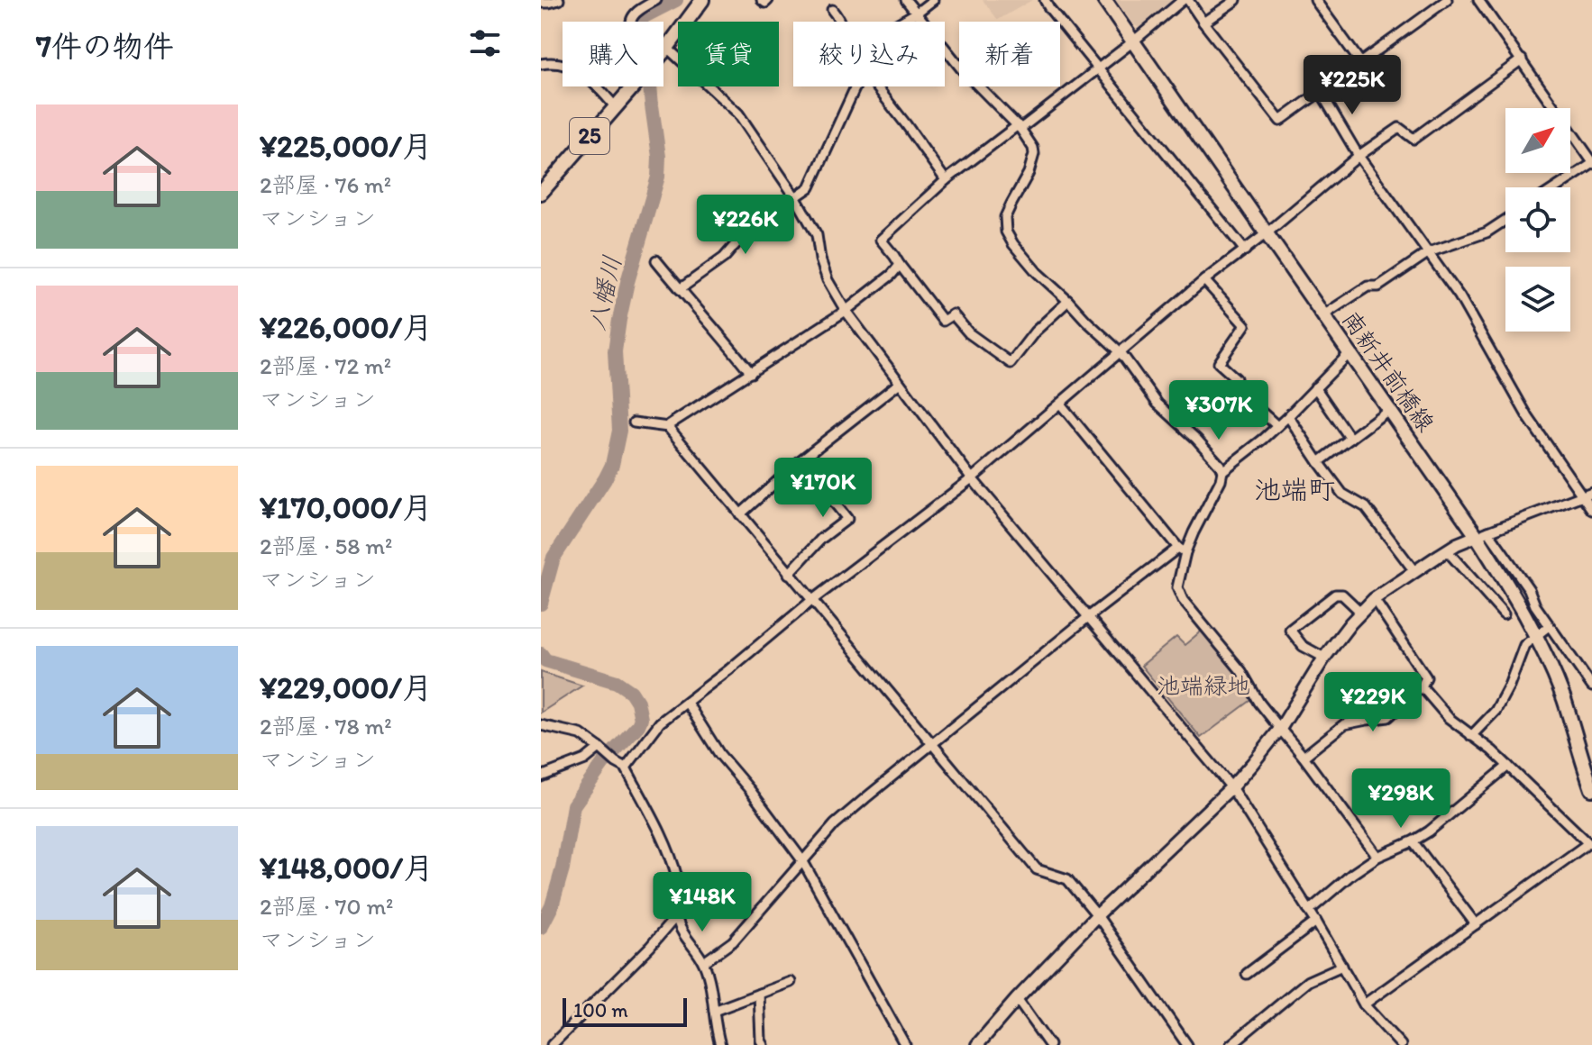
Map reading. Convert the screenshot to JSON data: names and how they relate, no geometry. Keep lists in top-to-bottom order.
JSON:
{
  "streets": {
    "main road": ["25", "南新井前橋線"]
  },
  "districts": ["池端町"],
  "water": ["八幡川"],
  "parks": ["池端緑地"],
  "scale_bar": "100 m",
  "north": "top right",
  "page": {
    "heading": "7件の物件",
    "chip": [
      "購入",
      "賃貸",
      "絞り込み",
      "新着"
    ],
    "price": [
      "¥225K",
      "¥226K",
      "¥307K",
      "¥170K",
      "¥229K",
      "¥298K",
      "¥148K"
    ],
    "list": [
      {
        "name": "¥225,000/月",
        "note": "2部屋 · 76 m² · マンション"
      },
      {
        "name": "¥226,000/月",
        "note": "2部屋 · 72 m² · マンション"
      },
      {
        "name": "¥170,000/月",
        "note": "2部屋 · 58 m² · マンション"
      },
      {
        "name": "¥229,000/月",
        "note": "2部屋 · 78 m² · マンション"
      },
      {
        "name": "¥148,000/月",
        "note": "2部屋 · 70 m² · マンション"
      }
    ],
    "scale": "100 m"
  }
}
